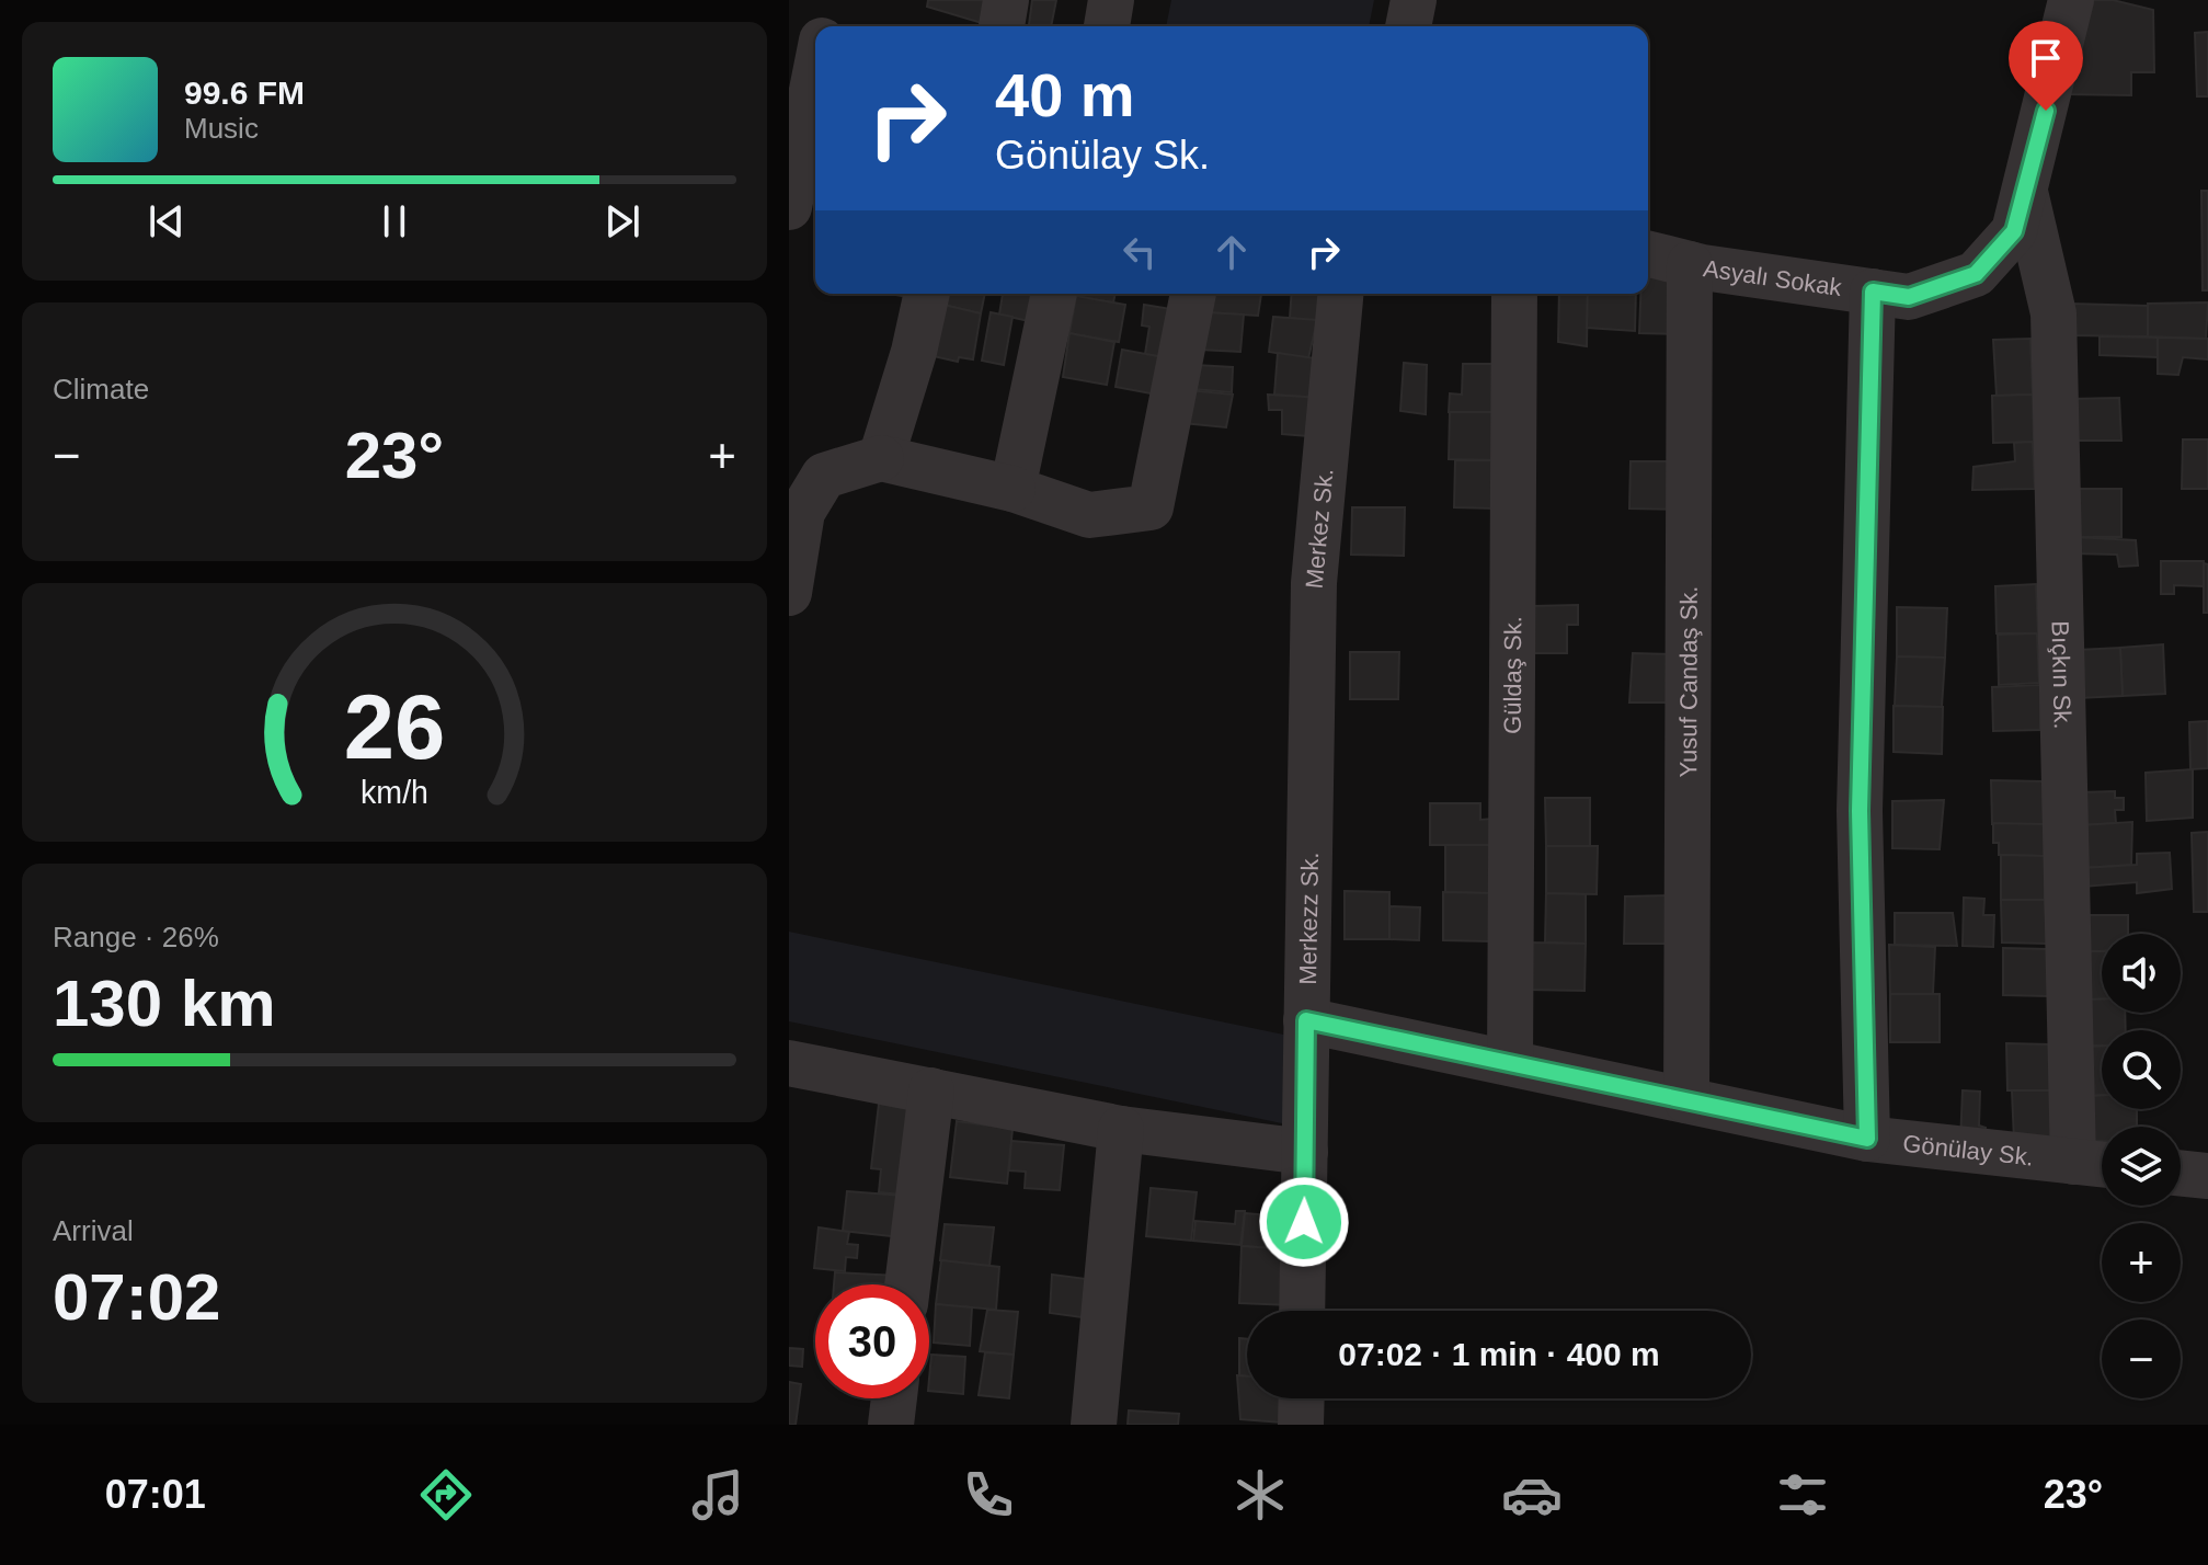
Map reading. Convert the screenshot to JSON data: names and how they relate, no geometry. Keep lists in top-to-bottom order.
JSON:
{
  "streets": {
    "street": [
      "Asyalı Sokak",
      "Merkez Sk.",
      "Güldaş Sk.",
      "Bıçkın Sk.",
      "Yusuf Candaş Sk.",
      "Merkezz Sk.",
      "Gönülay Sk."
    ]
  },
  "crossings": [
    ["Asyalı Sokak", "Bıçkın Sk."],
    ["Asyalı Sokak", "Yusuf Candaş Sk."],
    ["Merkez Sk.", "Merkezz Sk."],
    ["Güldaş Sk.", "Gönülay Sk."],
    ["Bıçkın Sk.", "Gönülay Sk."],
    ["Yusuf Candaş Sk.", "Gönülay Sk."],
    ["Merkezz Sk.", "Gönülay Sk."]
  ],
  "page": {
    "turn": ["40 m", "Gönülay Sk."],
    "song": ["99.6 FM", "Music"],
    "tile": [
      "Climate",
      ["Range · 26%", "130 km"],
      ["Arrival", "07:02"]
    ],
    "heat": ["−", "23°", "+"],
    "map_buttons": ["+", "−"],
    "limit": "30",
    "trip": "07:02 · 1 min · 400 m",
    "tabs": ["07:01", "23°"],
    "gauge": ["26", "km/h"]
  }
}
